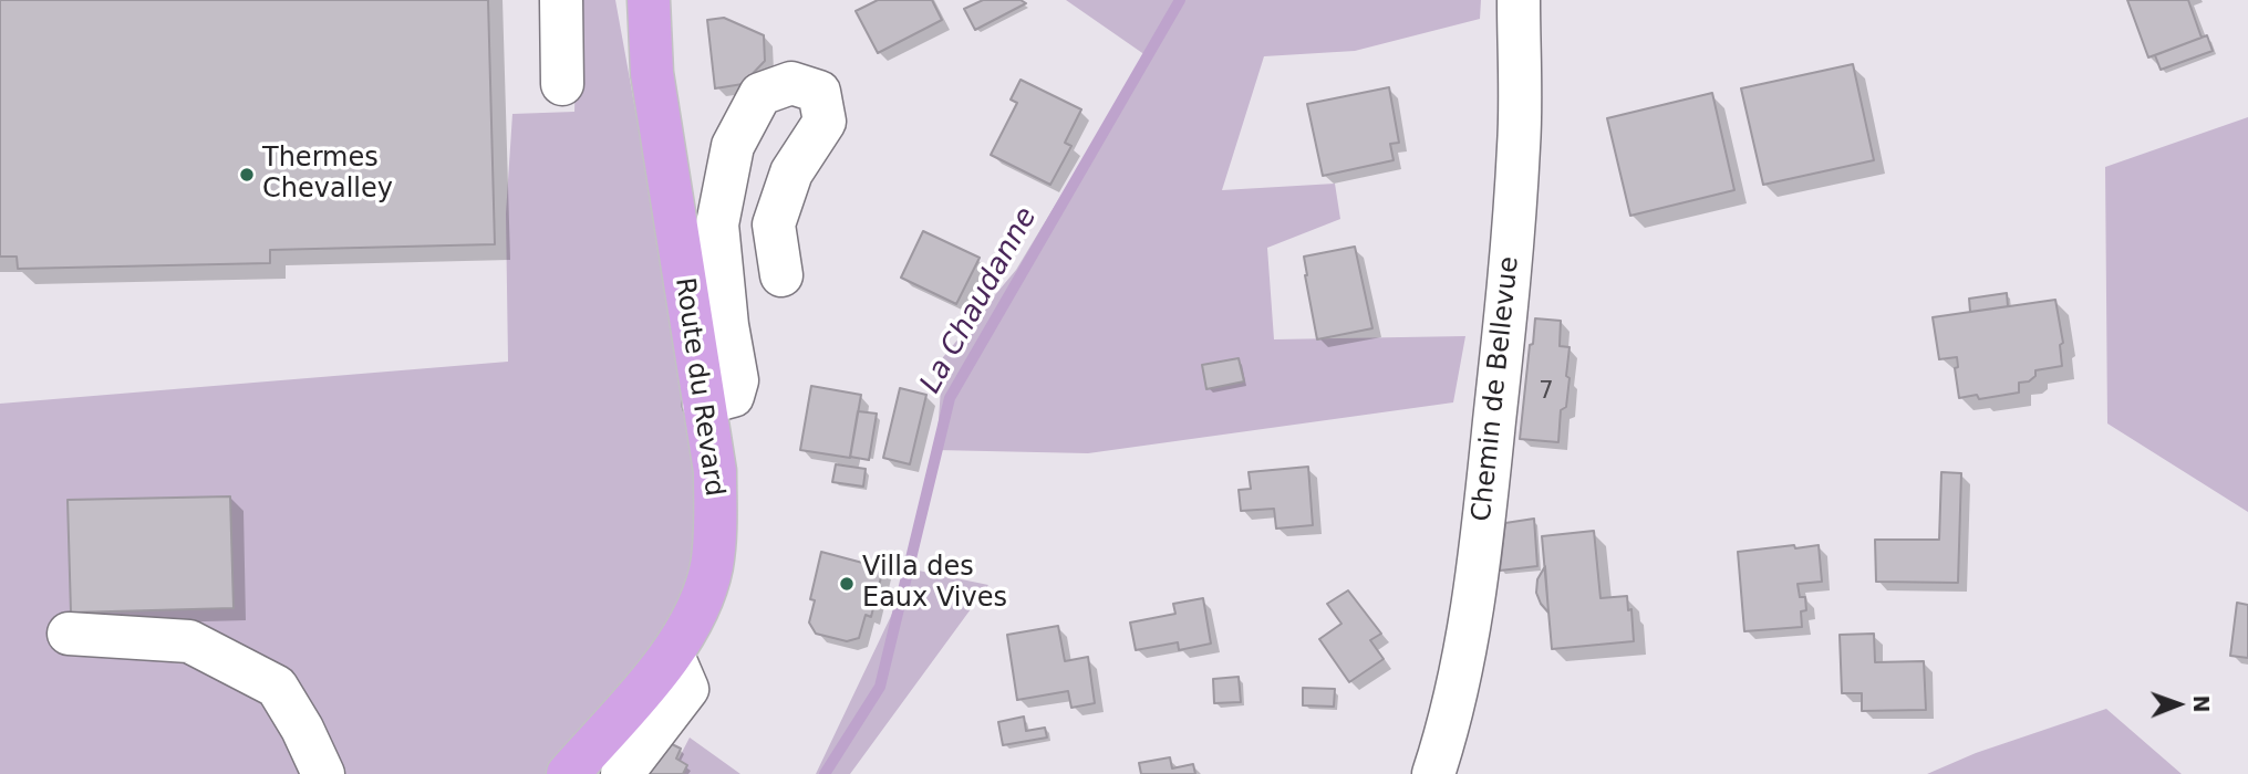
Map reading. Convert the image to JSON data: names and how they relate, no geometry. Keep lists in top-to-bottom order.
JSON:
{
  "streets": {
    "main road": ["Route du Revard"],
    "street": ["Chemin de Bellevue"]
  },
  "water": ["La Chaudanne"],
  "places": ["Thermes Chevalley", "Villa des Eaux Vives"],
  "house_numbers": ["7"],
  "north": "right"
}
